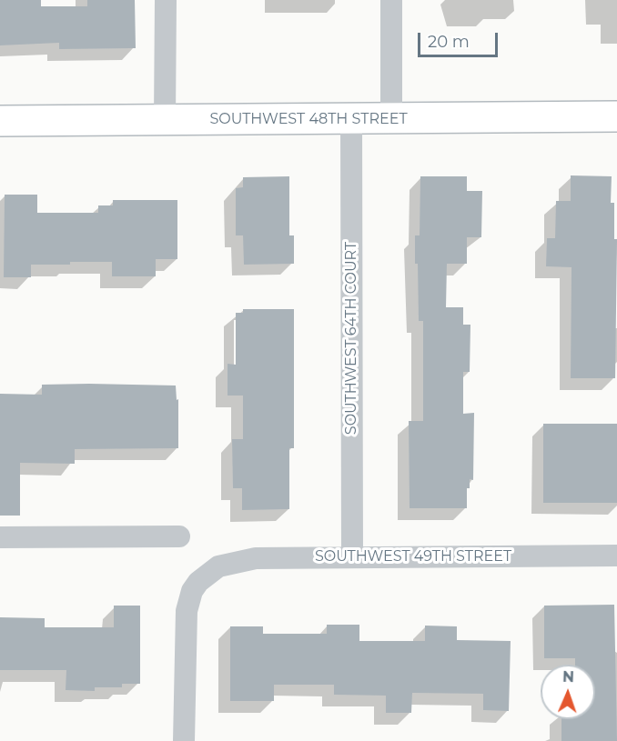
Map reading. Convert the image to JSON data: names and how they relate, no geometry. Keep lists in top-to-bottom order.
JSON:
{
  "streets": {
    "street": ["SOUTHWEST 48TH STREET", "SOUTHWEST 64TH COURT", "SOUTHWEST 49TH STREET"]
  },
  "crossings": [
    ["SOUTHWEST 48TH STREET", "SOUTHWEST 64TH COURT"],
    ["SOUTHWEST 64TH COURT", "SOUTHWEST 49TH STREET"]
  ],
  "scale_bar": "20 m",
  "north": "top"
}
